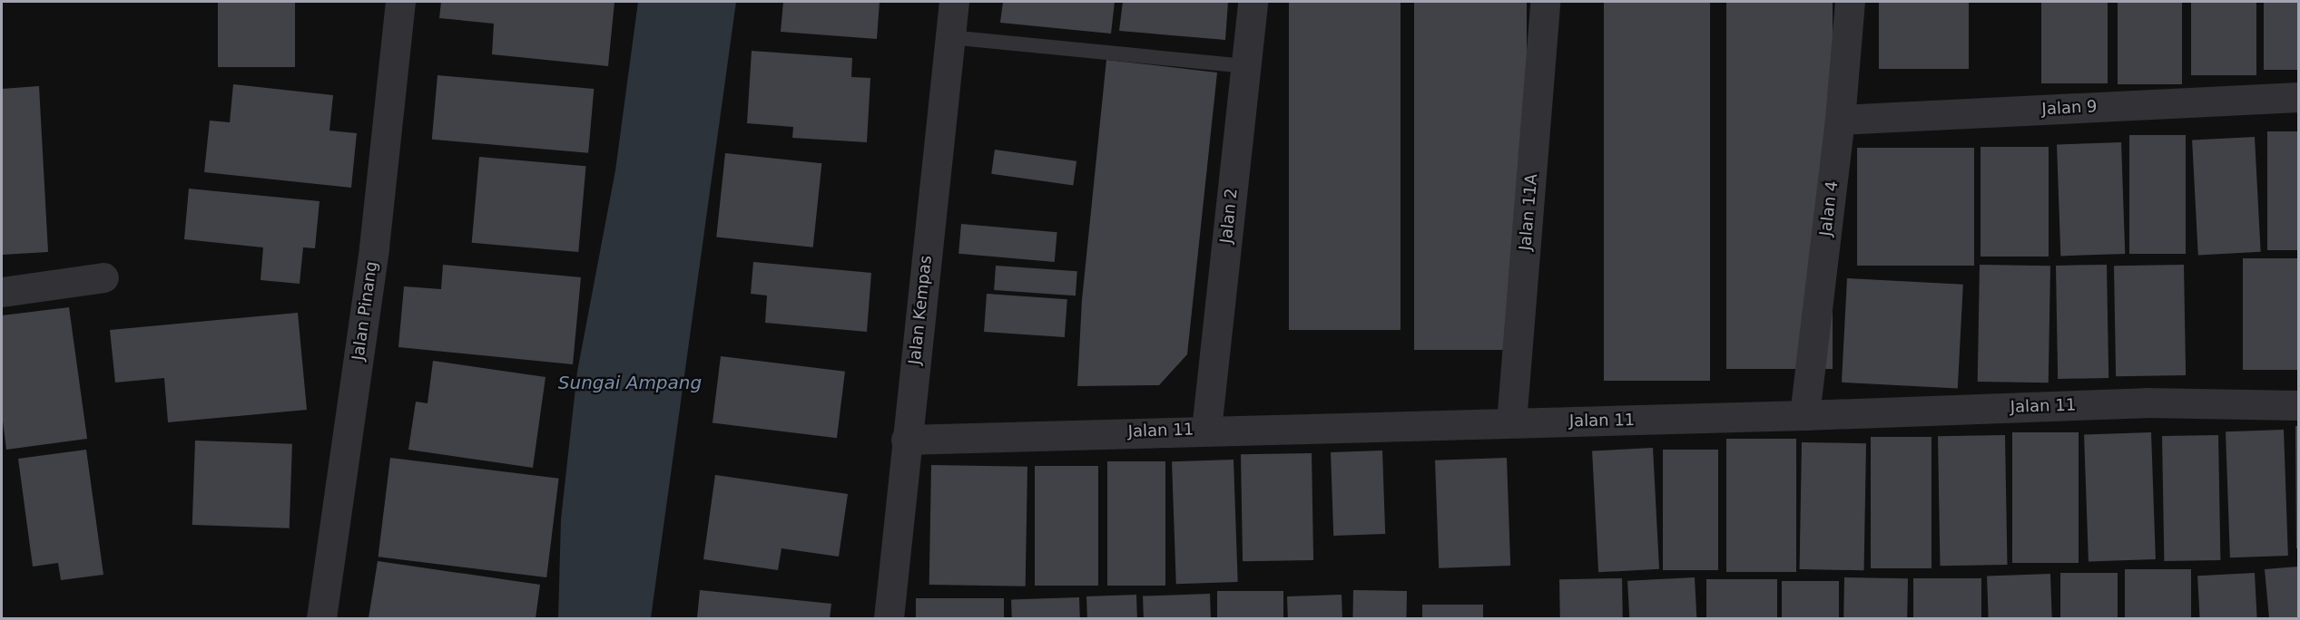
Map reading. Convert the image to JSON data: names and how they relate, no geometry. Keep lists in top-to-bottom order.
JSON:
{
  "streets": {
    "street": [
      "Jalan 9",
      "Jalan 4",
      "Jalan 11A",
      "Jalan 2",
      "Jalan Kempas",
      "Jalan Pinang",
      "Jalan 11"
    ]
  },
  "crossings": [
    ["Jalan 9", "Jalan 4"],
    ["Jalan 4", "Jalan 11"],
    ["Jalan 11A", "Jalan 11"],
    ["Jalan 2", "Jalan 11"],
    ["Jalan Kempas", "Jalan 11"]
  ],
  "water": ["Sungai Ampang"]
}
